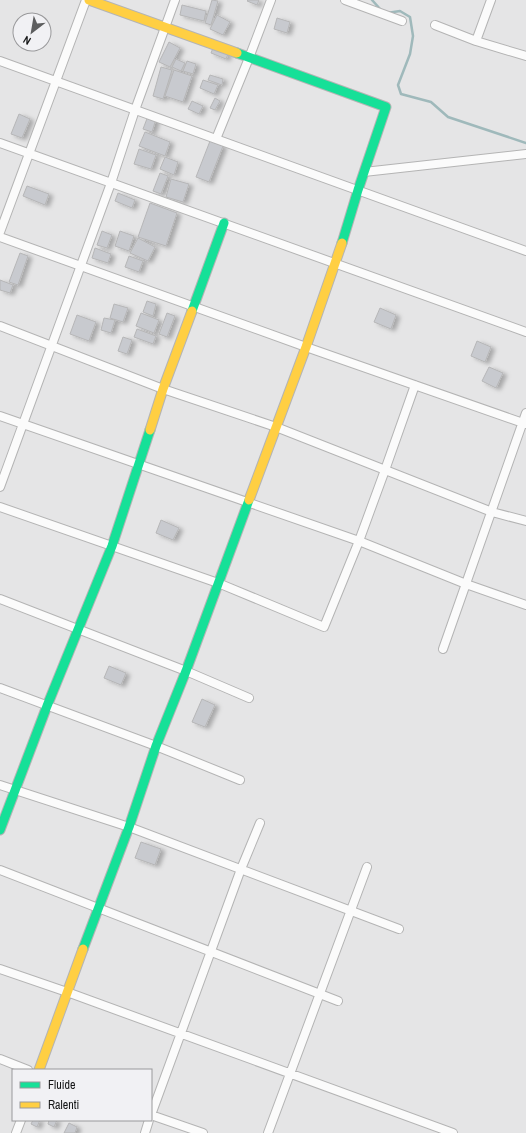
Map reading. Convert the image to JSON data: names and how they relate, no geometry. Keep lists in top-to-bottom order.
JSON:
{
  "legend": ["Fluide", "Ralenti"],
  "north": "bottom left"
}
